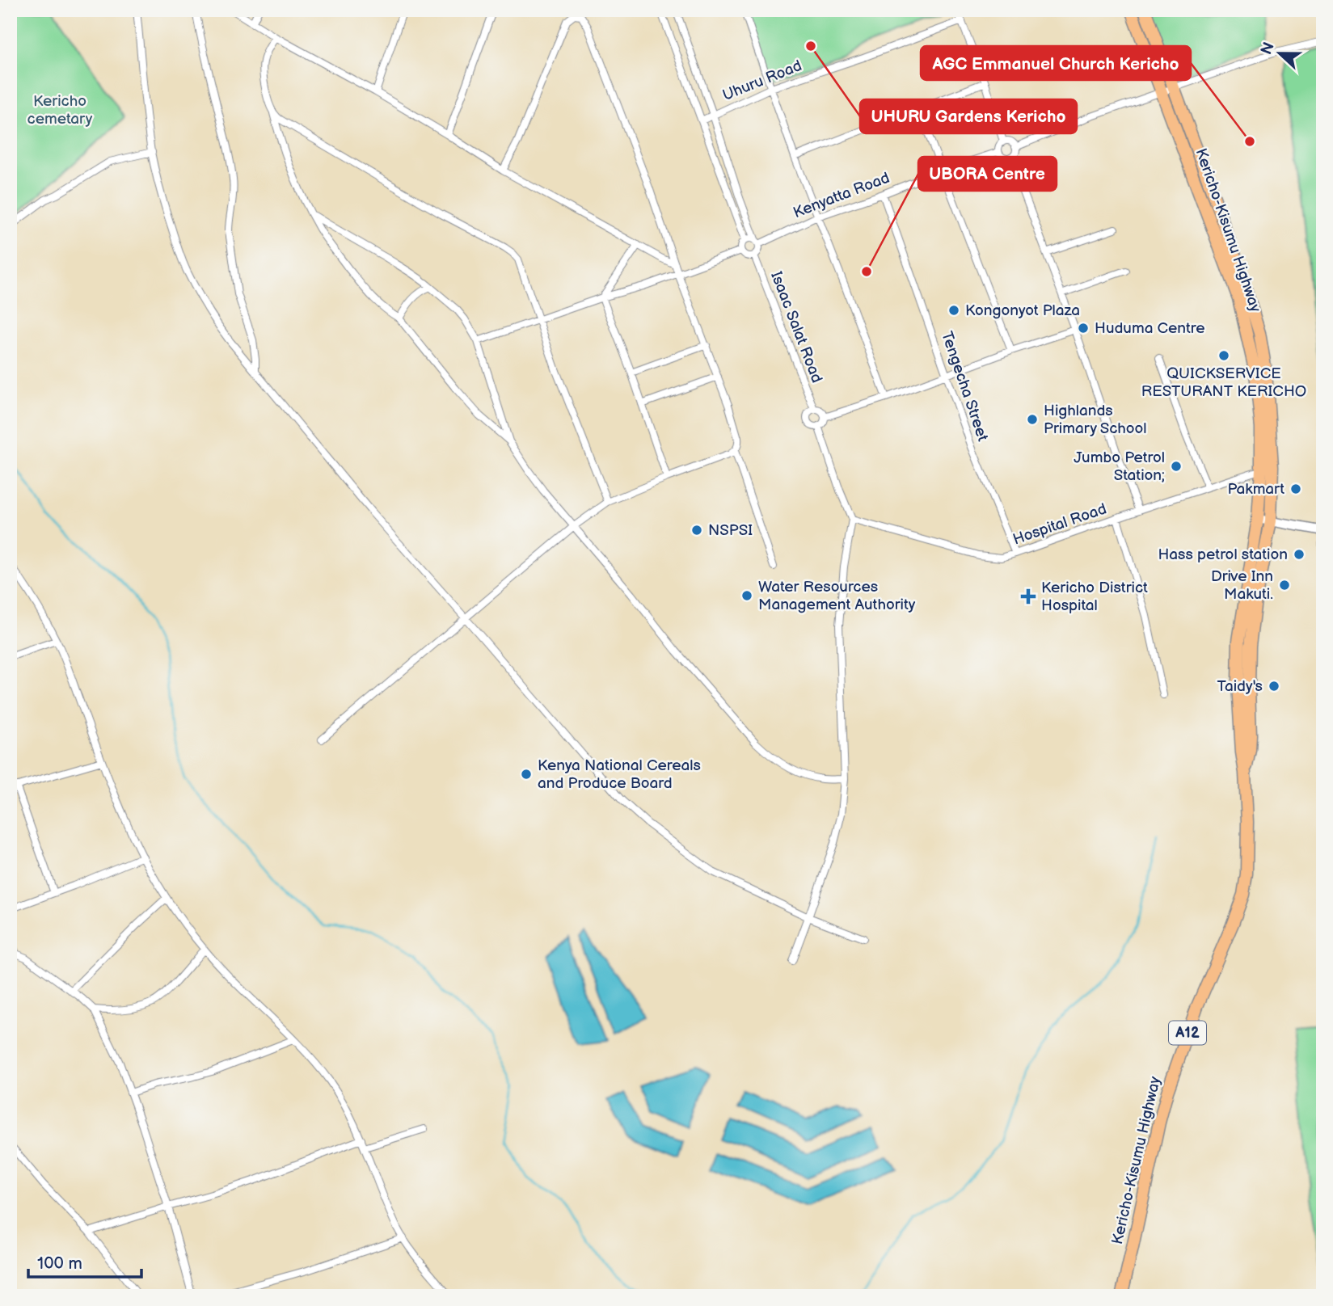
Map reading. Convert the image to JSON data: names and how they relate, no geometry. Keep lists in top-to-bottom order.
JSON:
{
  "streets": {
    "highway": ["Kericho-Kisumu Highway", "A12"],
    "street": [
      "Uhuru Road",
      "Kenyatta Road",
      "Isaac Salat Road",
      "Tengecha Street",
      "Hospital Road"
    ]
  },
  "crossings": [
    ["Kenyatta Road", "Isaac Salat Road"],
    ["Kenyatta Road", "Tengecha Street"],
    ["Kericho-Kisumu Highway", "Hospital Road"],
    ["Tengecha Street", "Hospital Road"]
  ],
  "parks": ["Kericho cemetary"],
  "places": {
    "other": [
      "UHURU Gardens Kericho",
      "AGC Emmanuel Church Kericho",
      "UBORA Centre",
      "Kongonyot Plaza",
      "Huduma Centre",
      "QUICKSERVICE RESTURANT KERICHO",
      "Highlands Primary School",
      "Jumbo Petrol Station;",
      "Pakmart",
      "NSPSI",
      "Hass petrol station",
      "Drive Inn Makuti.",
      "Water Resources Management Authority",
      "Taidy's",
      "Kenya National Cereals and Produce Board"
    ],
    "health": ["Kericho District Hospital"]
  },
  "scale_bar": "100 m",
  "north": "left"
}
